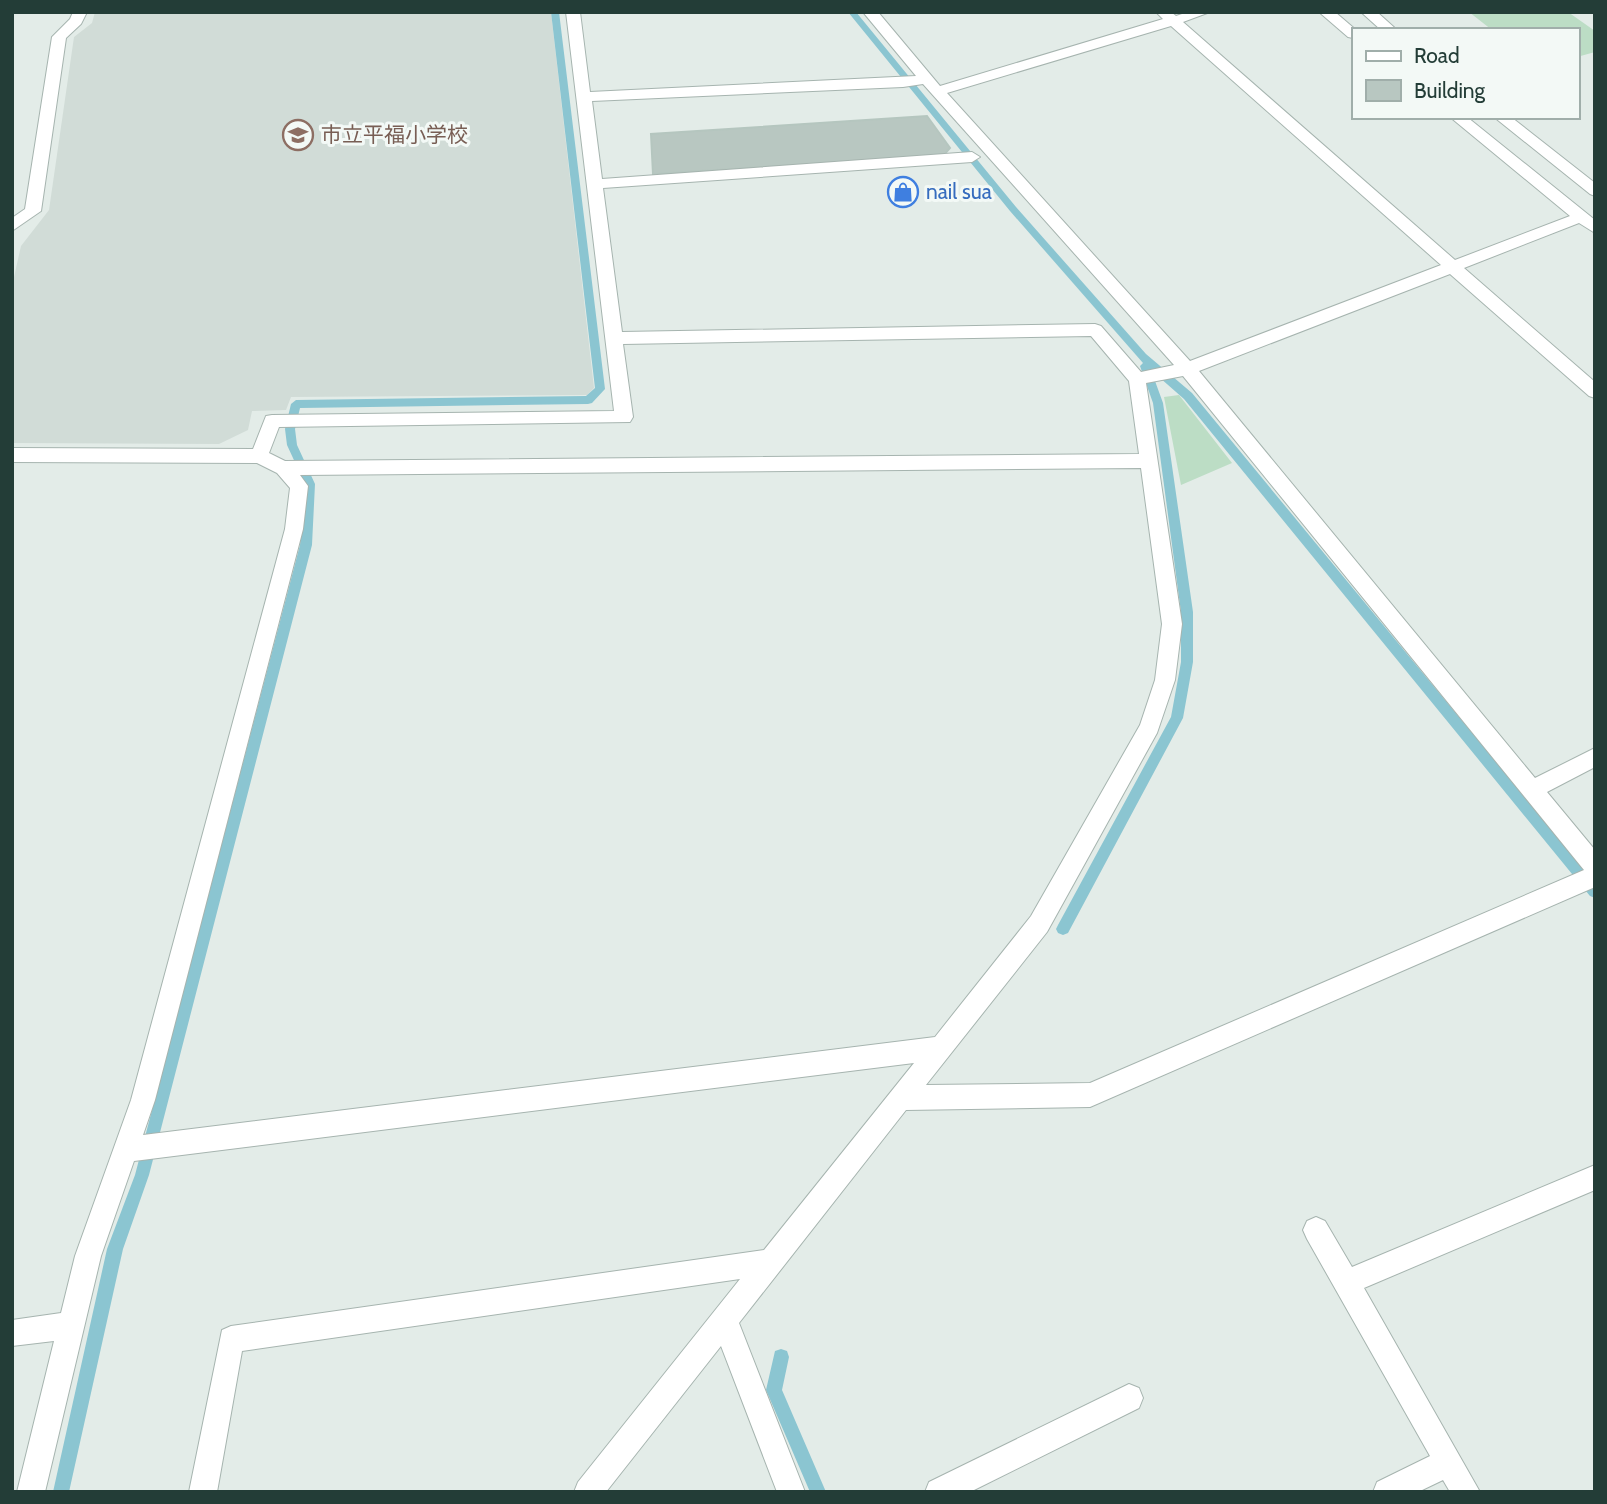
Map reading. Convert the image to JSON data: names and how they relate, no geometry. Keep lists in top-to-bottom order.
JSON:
{
  "places": {
    "school or university": ["市立平福小学校"],
    "shop": ["nail sua"]
  },
  "legend": ["Road", "Building"]
}
